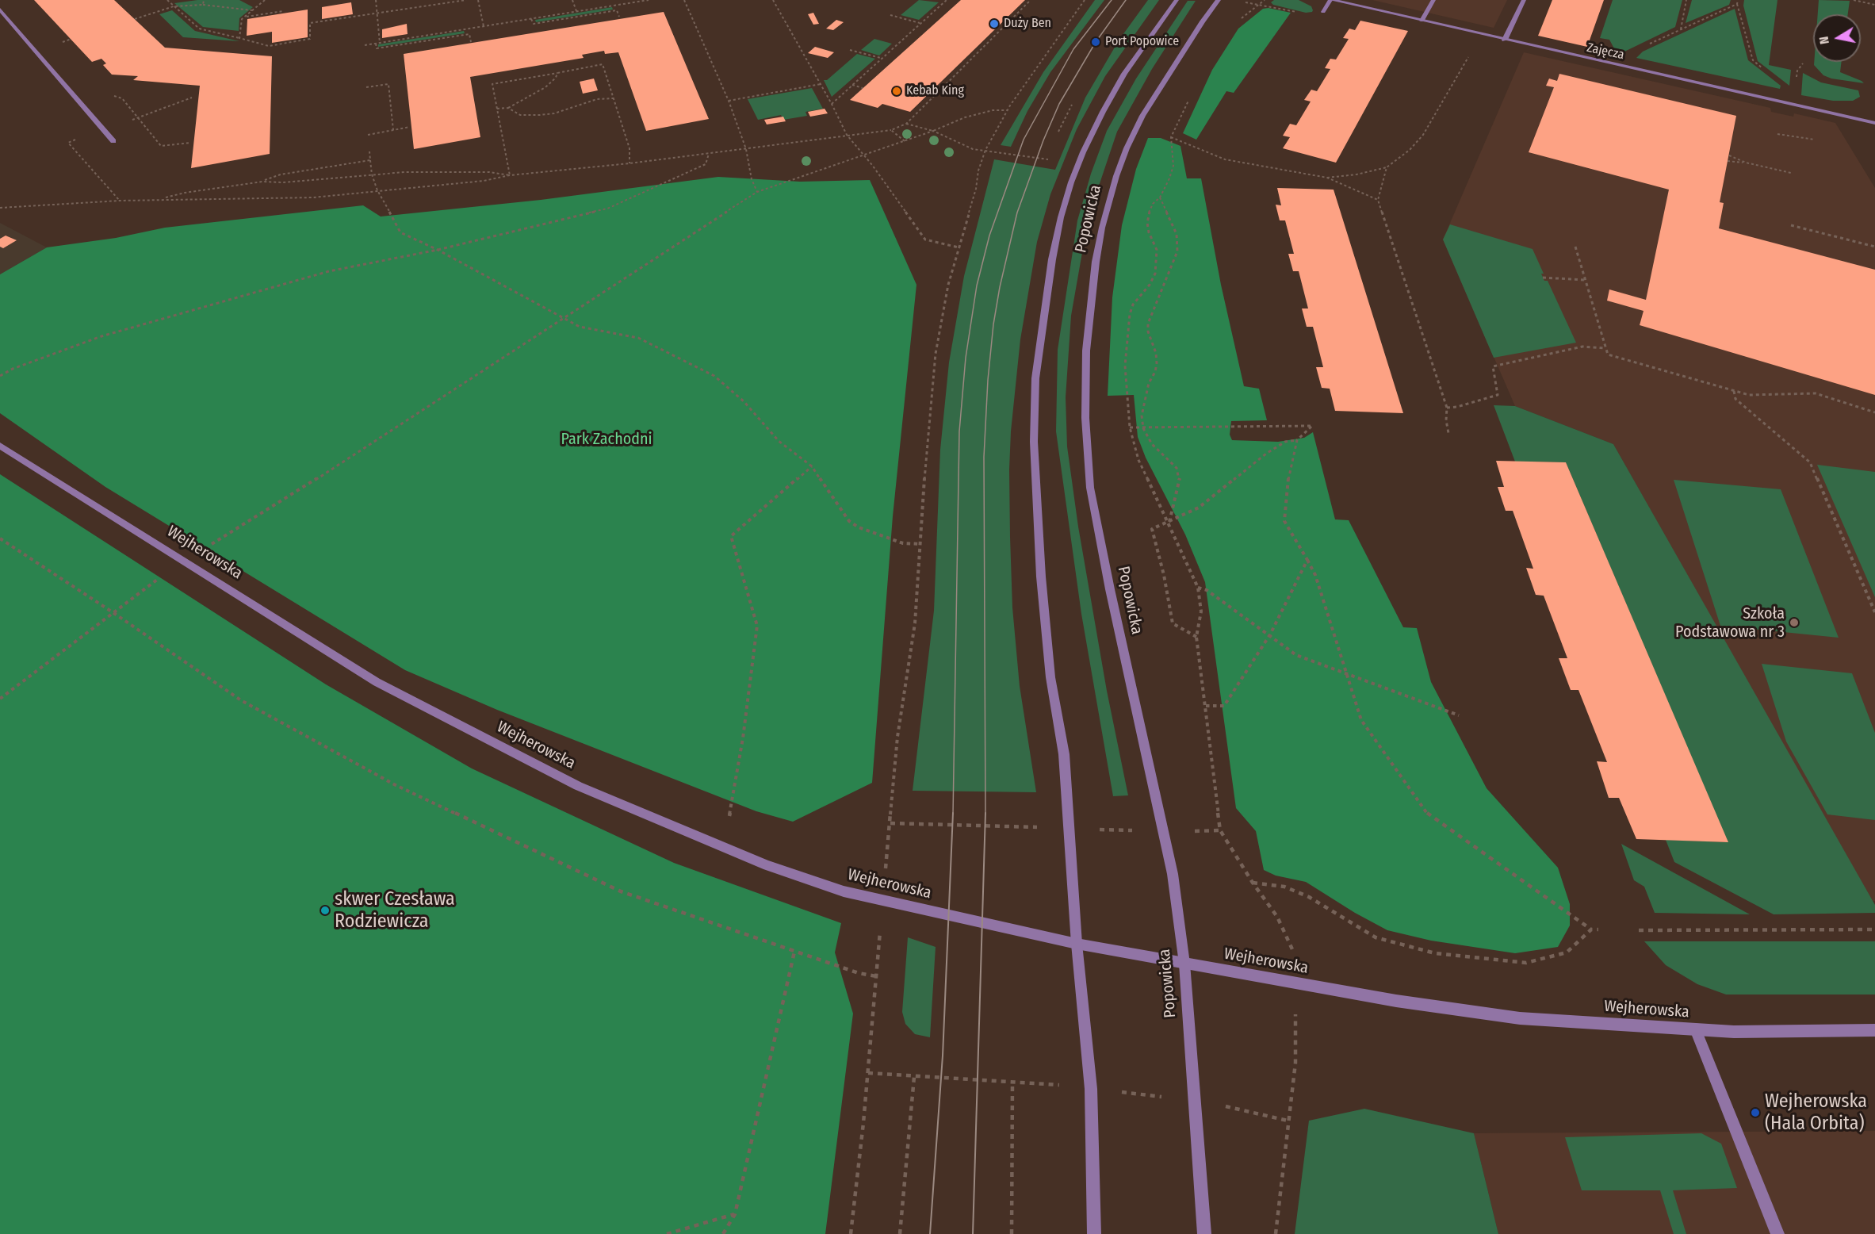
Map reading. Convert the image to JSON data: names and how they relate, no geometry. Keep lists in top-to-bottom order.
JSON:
{
  "streets": {
    "street": ["Zajęcza", "Popowicka", "Wejherowska"]
  },
  "crossings": [
    ["Popowicka", "Wejherowska"]
  ],
  "parks": ["Park Zachodni"],
  "places": [
    "Duży Ben",
    "Port Popowice",
    "Kebab King",
    "Szkoła Podstawowa nr 3",
    "skwer Czesława Rodziewicza",
    "Wejherowska (Hala Orbita)"
  ],
  "north": "left"
}
